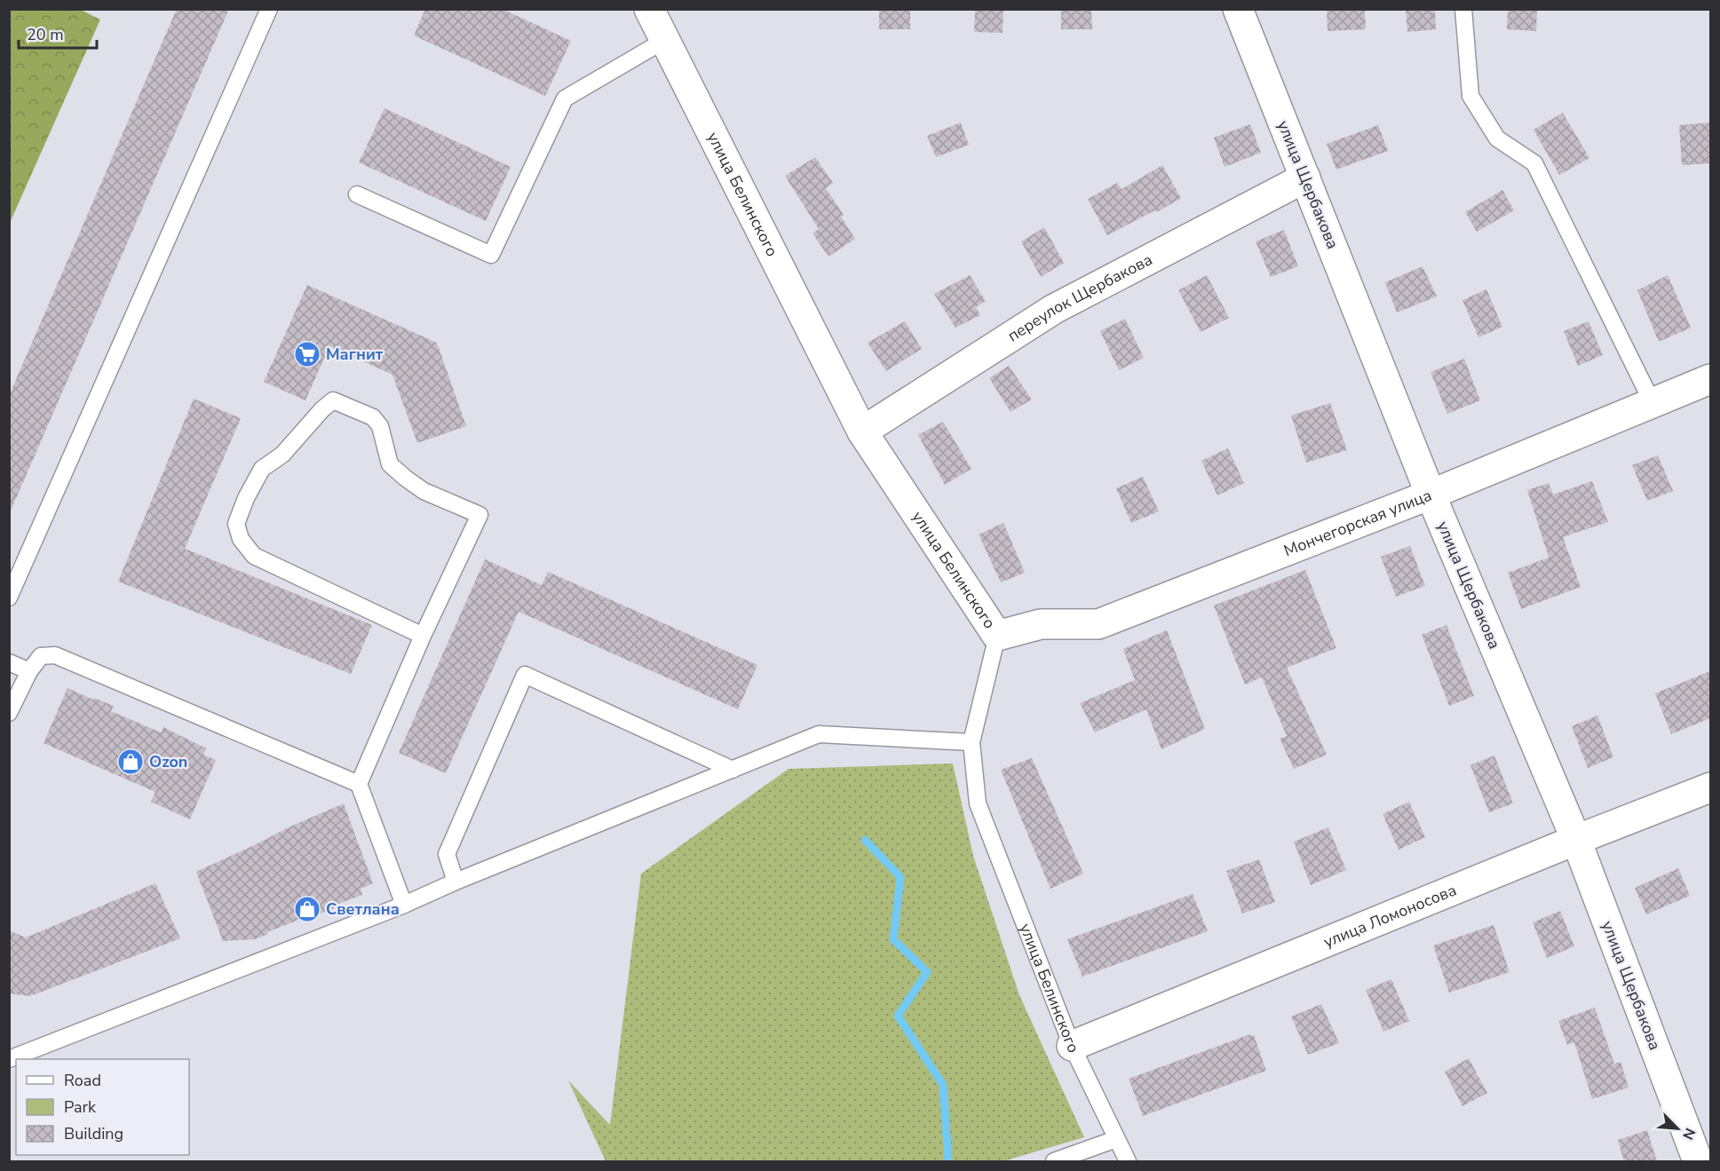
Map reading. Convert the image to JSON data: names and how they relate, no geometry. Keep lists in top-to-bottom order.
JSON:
{
  "streets": {
    "street": [
      "улица Щербакова",
      "улица Белинского",
      "переулок Щербакова",
      "Мончегорская улица",
      "улица Ломоносова"
    ]
  },
  "crossings": [
    ["улица Щербакова", "переулок Щербакова"],
    ["улица Щербакова", "Мончегорская улица"],
    ["улица Щербакова", "улица Ломоносова"],
    ["улица Белинского", "переулок Щербакова"],
    ["улица Белинского", "Мончегорская улица"],
    ["улица Белинского", "улица Ломоносова"]
  ],
  "places": {
    "supermarket": ["Магнит"],
    "shop": ["Ozon", "Светлана"]
  },
  "legend": ["Road", "Park", "Building"],
  "scale_bar": "20 m",
  "north": "bottom right"
}
